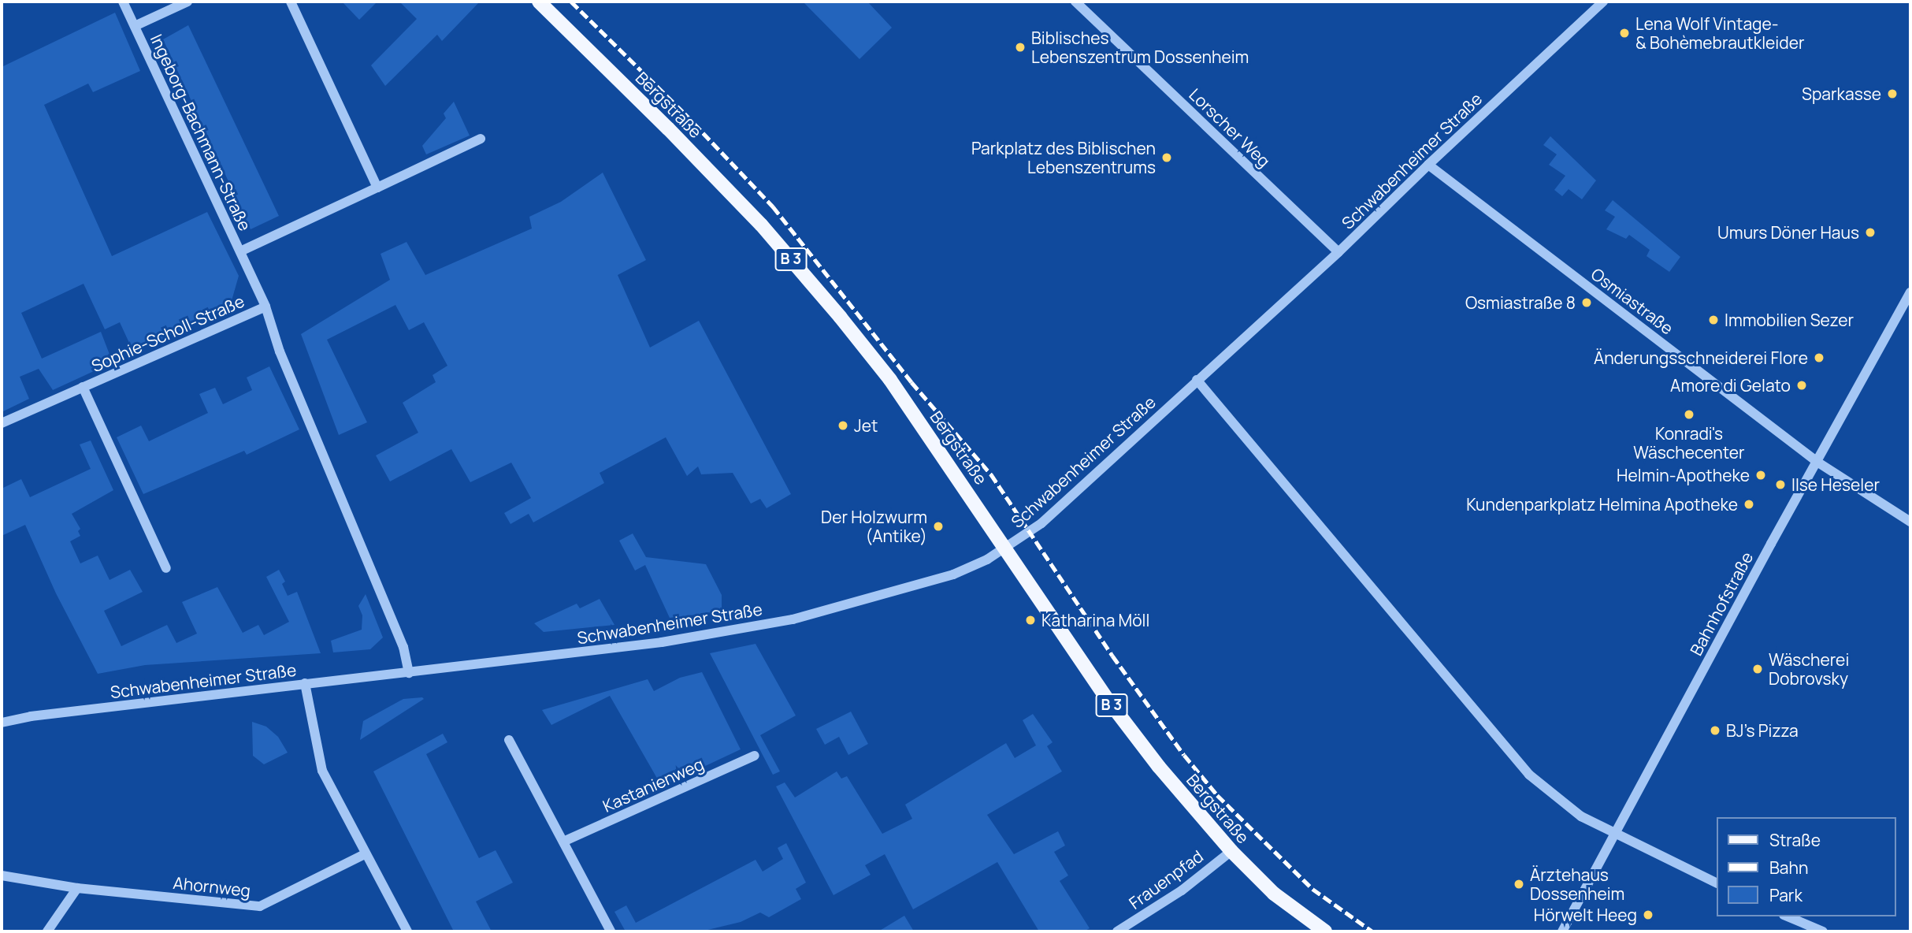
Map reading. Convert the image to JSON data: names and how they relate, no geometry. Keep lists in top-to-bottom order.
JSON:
{
  "streets": {
    "main road": ["Bergstraße", "B 3"],
    "street": [
      "Lorscher Weg",
      "Ingeborg-Bachmann-Straße",
      "Schwabenheimer Straße",
      "Osmiastraße",
      "Sophie-Scholl-Straße",
      "Bahnhofstraße",
      "Kastanienweg",
      "Frauenpfad",
      "Ahornweg"
    ]
  },
  "crossings": [
    ["Bergstraße", "Schwabenheimer Straße"],
    ["Bergstraße", "Frauenpfad"],
    ["Lorscher Weg", "Schwabenheimer Straße"],
    ["Ingeborg-Bachmann-Straße", "Schwabenheimer Straße"],
    ["Ingeborg-Bachmann-Straße", "Sophie-Scholl-Straße"],
    ["Schwabenheimer Straße", "Osmiastraße"],
    ["Osmiastraße", "Bahnhofstraße"]
  ],
  "places": [
    "Lena Wolf Vintage- & Bohèmebrautkleider",
    "Biblisches Lebenszentrum Dossenheim",
    "Sparkasse",
    "Parkplatz des Biblischen Lebenszentrums",
    "Umurs Döner Haus",
    "Osmiastraße 8",
    "Immobilien Sezer",
    "Änderungsschneiderei Flore",
    "Amore di Gelato",
    "Konradi's Wäschecenter",
    "Jet",
    "Helmin-Apotheke",
    "Ilse Heseler",
    "Kundenparkplatz Helmina Apotheke",
    "Der Holzwurm (Antike)",
    "Katharina Möll",
    "Wäscherei Dobrovsky",
    "BJ's Pizza",
    "Ärztehaus Dossenheim",
    "Hörwelt Heeg"
  ],
  "legend": ["Straße", "Bahn", "Park"]
}
